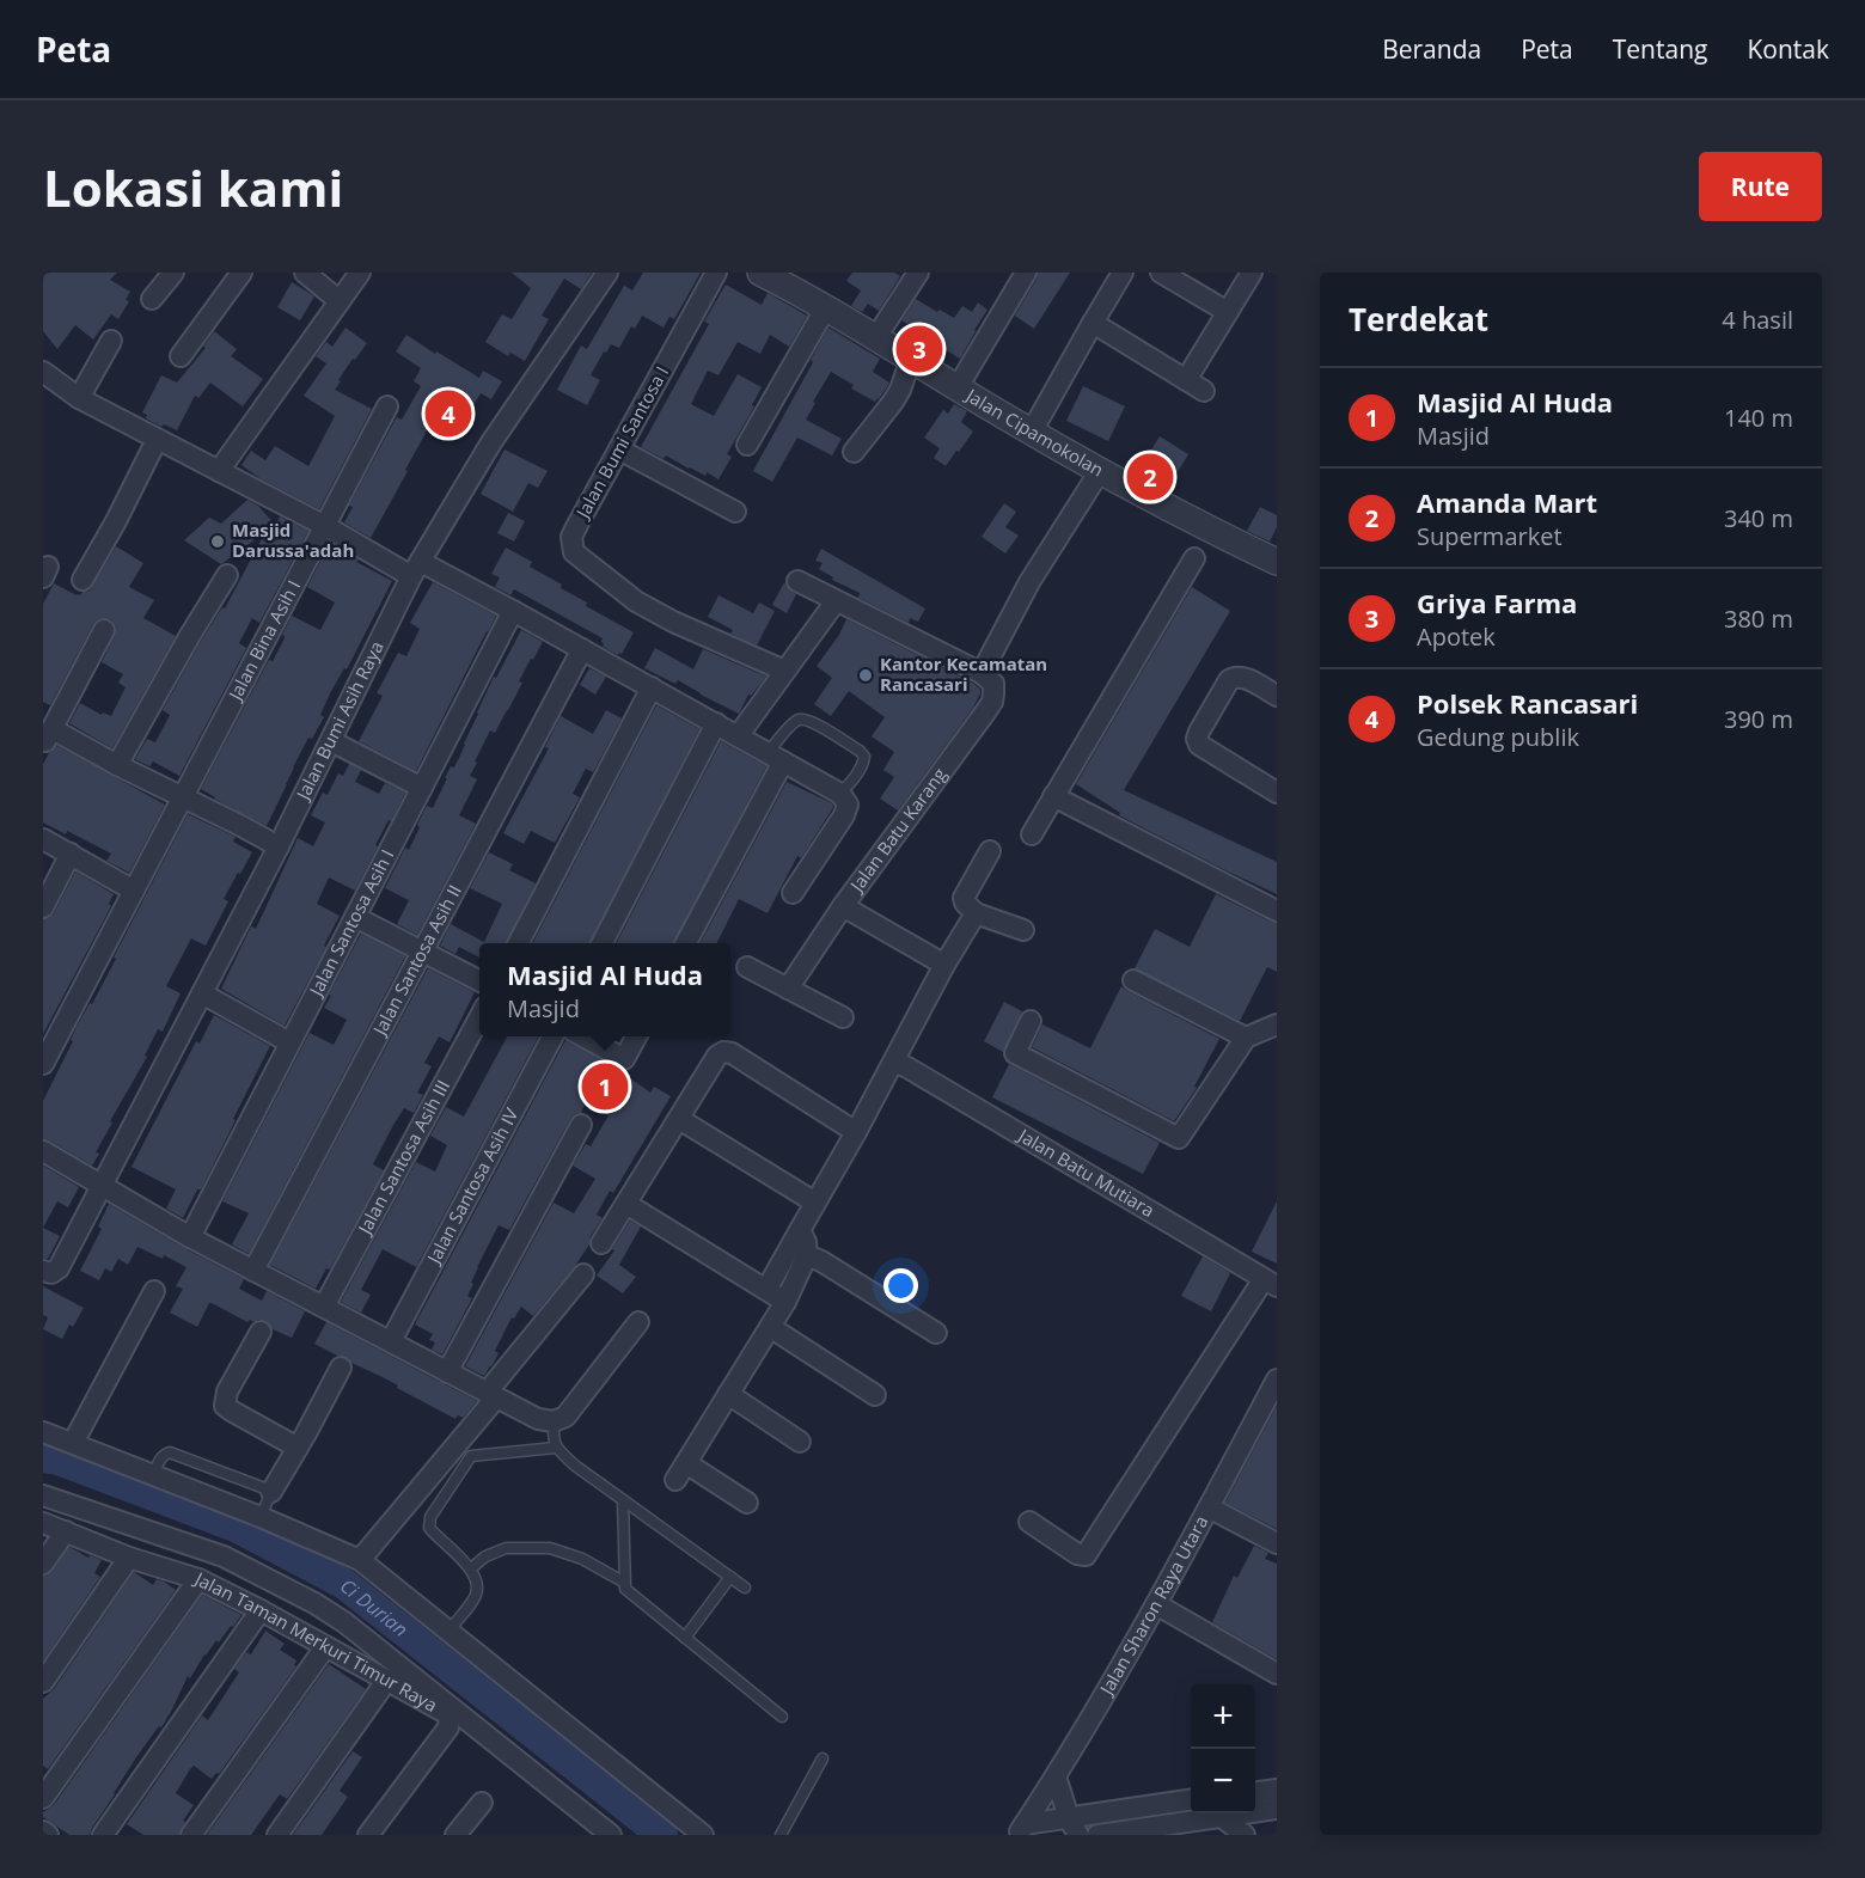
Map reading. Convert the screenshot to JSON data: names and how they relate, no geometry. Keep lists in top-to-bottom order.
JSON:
{
  "streets": {
    "street": [
      "Jalan Cipamokolan",
      "Jalan Bumi Santosa I",
      "Jalan Bina Asih I",
      "Jalan Bumi Asih Raya",
      "Jalan Batu Karang",
      "Jalan Santosa Asih I",
      "Jalan Santosa Asih II",
      "Jalan Santosa Asih III",
      "Jalan Batu Mutiara",
      "Jalan Santosa Asih IV",
      "Jalan Sharon Raya Utara",
      "Jalan Taman Merkuri Timur Raya"
    ]
  },
  "water": ["Ci Durian"],
  "places": ["Masjid Darussa'adah", "Kantor Kecamatan Rancasari"],
  "page": {
    "header": "Peta",
    "nav": [
      "Beranda",
      "Peta",
      "Tentang",
      "Kontak"
    ],
    "buttons": "Rute",
    "title": "Lokasi kami",
    "heading": ["Terdekat", "4 hasil"],
    "pins": [
      "3",
      "4",
      "2",
      "1"
    ],
    "list": [
      {
        "mark": "1",
        "name": "Masjid Al Huda",
        "note": "Masjid",
        "value": "140 m"
      },
      {
        "mark": "2",
        "name": "Amanda Mart",
        "note": "Supermarket",
        "value": "340 m"
      },
      {
        "mark": "3",
        "name": "Griya Farma",
        "note": "Apotek",
        "value": "380 m"
      },
      {
        "mark": "4",
        "name": "Polsek Rancasari",
        "note": "Gedung publik",
        "value": "390 m"
      }
    ],
    "popup": ["Masjid Al Huda", "Masjid"],
    "map_buttons": ["+", "−"]
  }
}
